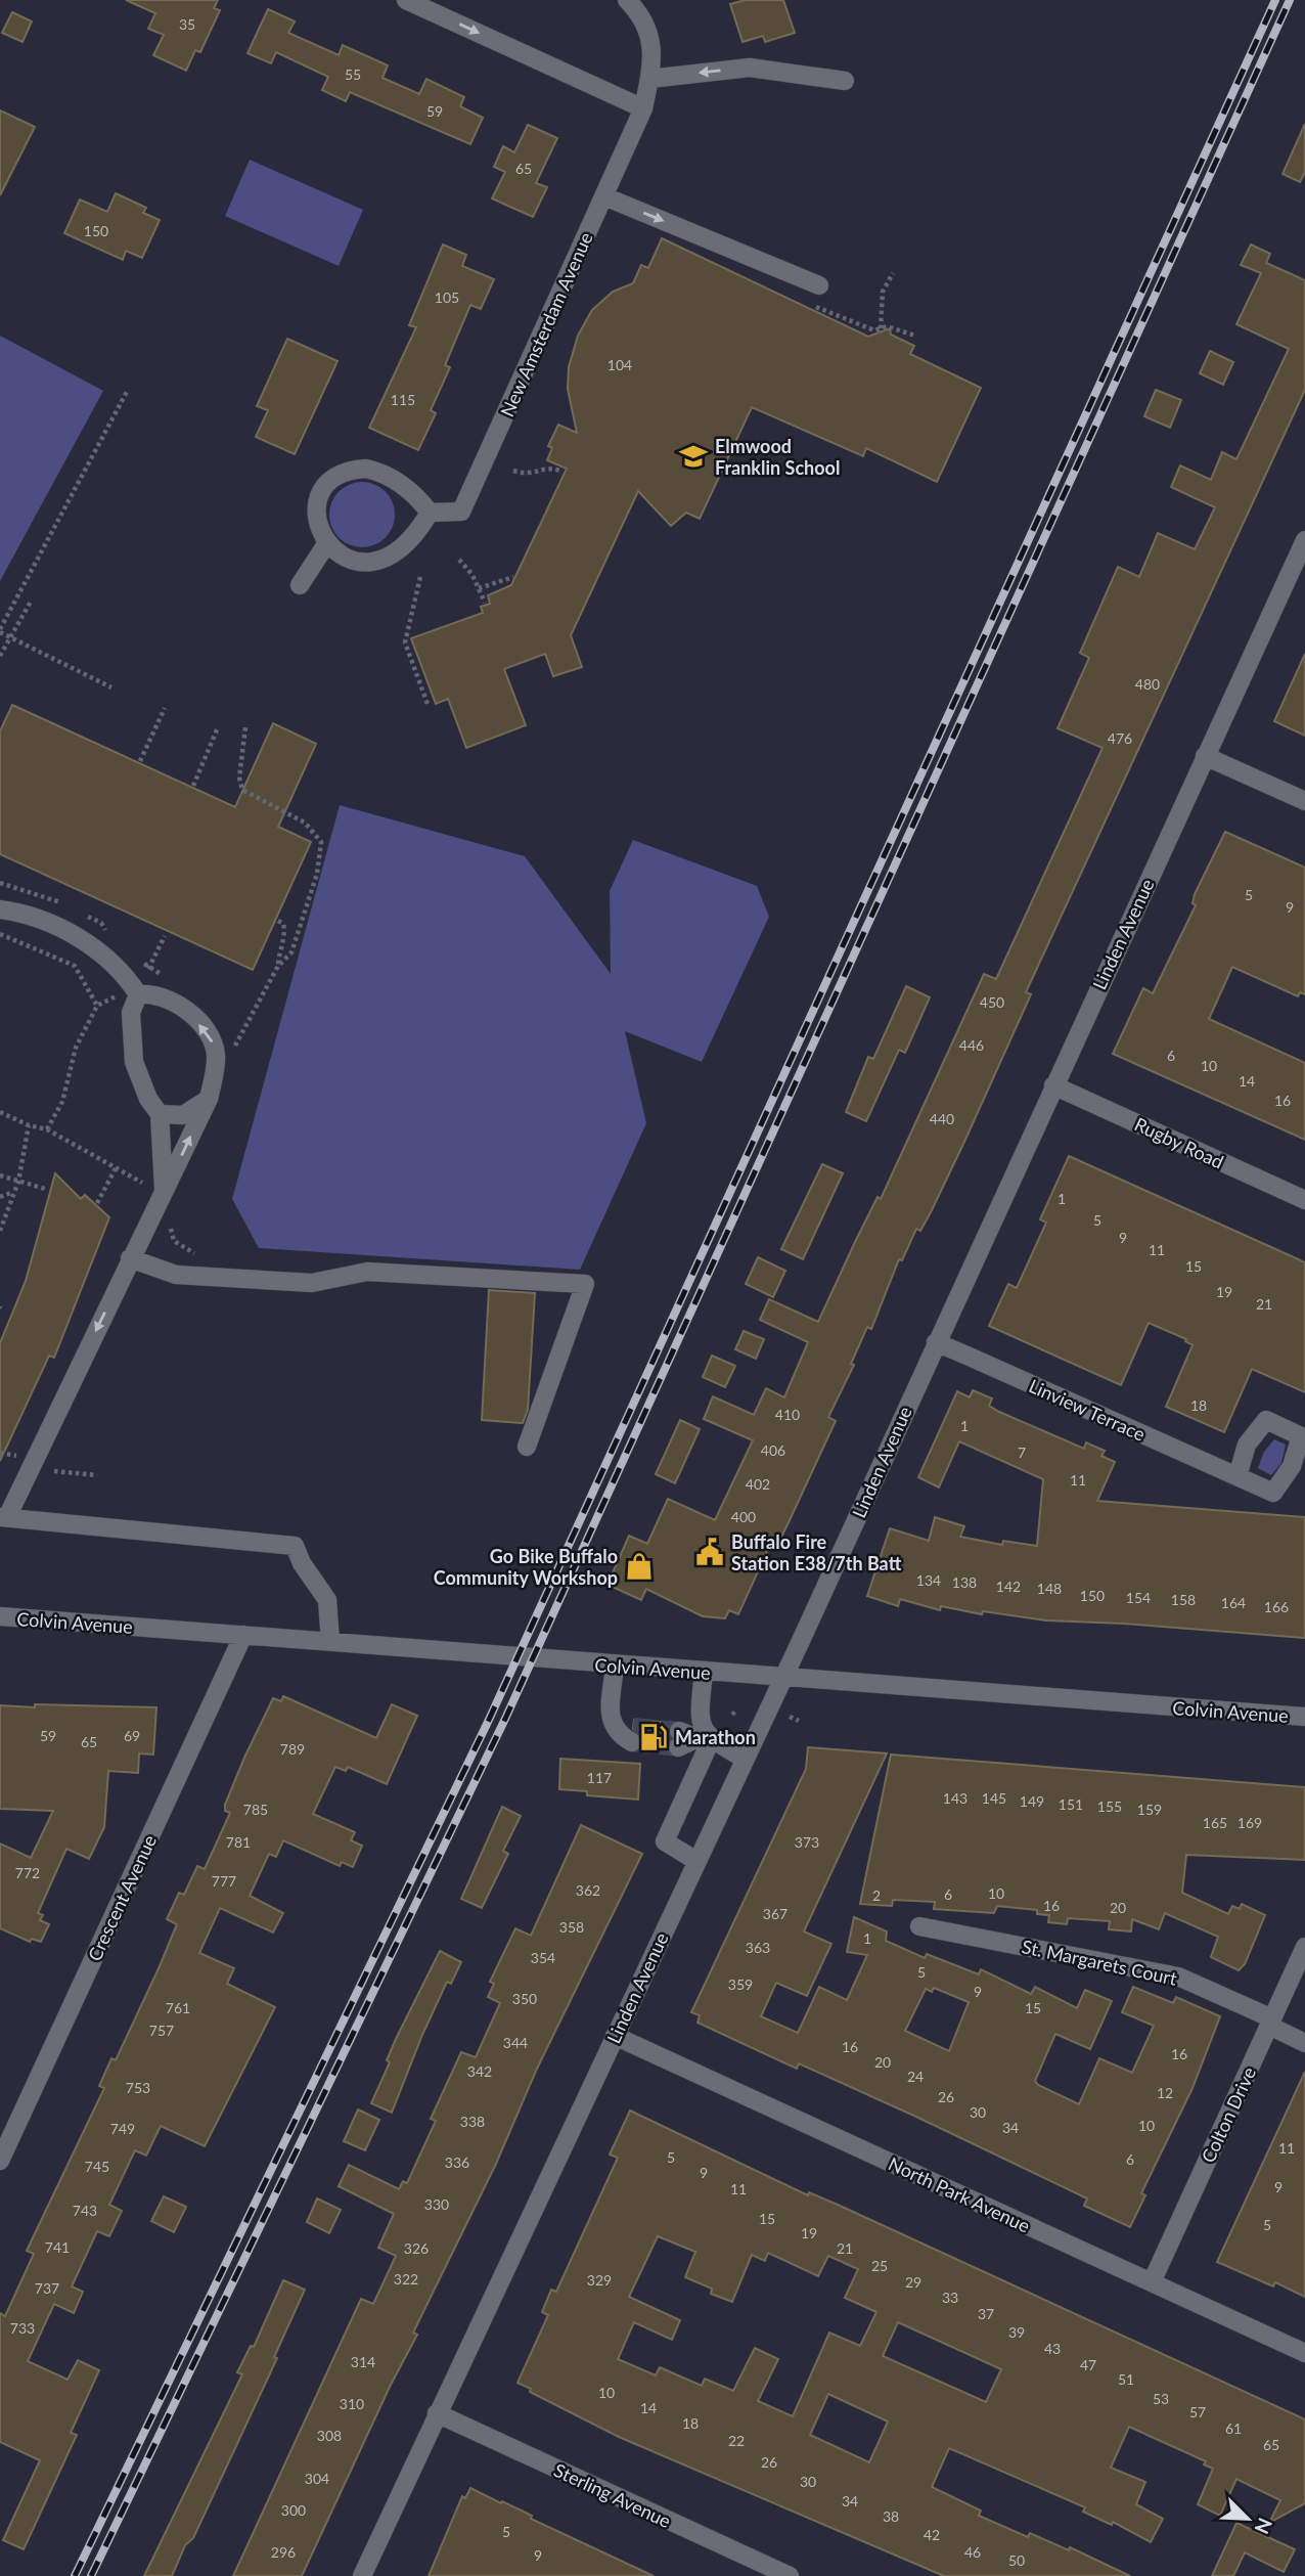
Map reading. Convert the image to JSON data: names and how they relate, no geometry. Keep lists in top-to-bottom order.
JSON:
{
  "streets": {
    "street": [
      "New Amsterdam Avenue",
      "Linden Avenue",
      "Rugby Road",
      "Linview Terrace",
      "Colvin Avenue",
      "Crescent Avenue",
      "St. Margarets Court",
      "Colton Drive",
      "North Park Avenue",
      "Sterling Avenue"
    ]
  },
  "crossings": [
    ["Linden Avenue", "Rugby Road"],
    ["Linden Avenue", "Linview Terrace"],
    ["Linden Avenue", "Colvin Avenue"],
    ["Linden Avenue", "North Park Avenue"],
    ["Linden Avenue", "Sterling Avenue"],
    ["Colvin Avenue", "Crescent Avenue"],
    ["St. Margarets Court", "Colton Drive"],
    ["Colton Drive", "North Park Avenue"]
  ],
  "places": {
    "school or university": ["Elmwood Franklin School"],
    "public building": ["Buffalo Fire Station E38/7th Batt"],
    "shop": ["Go Bike Buffalo Community Workshop"],
    "fuel station": ["Marathon"]
  },
  "house_numbers": [
    "35",
    "55",
    "59",
    "65",
    "150",
    "105",
    "104",
    "115",
    "480",
    "476",
    "5",
    "9",
    "450",
    "446",
    "6",
    "10",
    "14",
    "16",
    "440",
    "1",
    "5",
    "9",
    "11",
    "15",
    "19",
    "21",
    "18",
    "410",
    "1",
    "406",
    "7",
    "11",
    "402",
    "400",
    "134",
    "138",
    "142",
    "148",
    "150",
    "154",
    "158",
    "164",
    "166",
    "59",
    "69",
    "65",
    "789",
    "117",
    "143",
    "145",
    "149",
    "151",
    "155",
    "785",
    "159",
    "165",
    "169",
    "781",
    "373",
    "772",
    "777",
    "362",
    "10",
    "6",
    "2",
    "16",
    "20",
    "367",
    "358",
    "1",
    "363",
    "354",
    "5",
    "359",
    "9",
    "350",
    "761",
    "15",
    "757",
    "344",
    "16",
    "16",
    "20",
    "342",
    "24",
    "753",
    "12",
    "26",
    "30",
    "338",
    "10",
    "34",
    "749",
    "11",
    "5",
    "6",
    "336",
    "745",
    "9",
    "9",
    "11",
    "330",
    "743",
    "15",
    "5",
    "19",
    "741",
    "326",
    "21",
    "25",
    "322",
    "329",
    "29",
    "737",
    "33",
    "37",
    "733",
    "39",
    "43",
    "314",
    "47",
    "51",
    "10",
    "53",
    "310",
    "14",
    "57",
    "18",
    "61",
    "308",
    "22",
    "65",
    "26",
    "304",
    "30",
    "34",
    "300",
    "38",
    "5",
    "42",
    "296",
    "46",
    "9",
    "50"
  ],
  "north": "bottom right"
}
